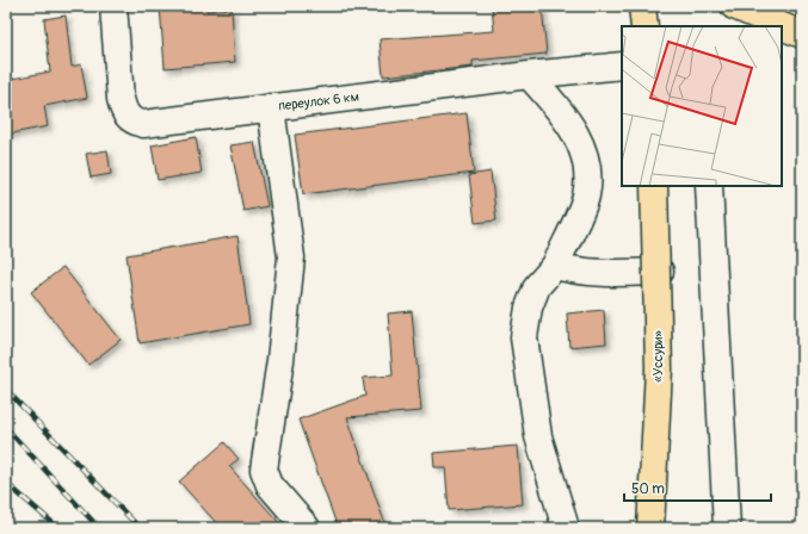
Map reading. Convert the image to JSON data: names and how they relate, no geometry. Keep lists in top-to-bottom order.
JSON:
{
  "streets": {
    "main road": ["«Уссури»"],
    "lane": ["переулок 6 км"]
  },
  "scale_bar": "50 m"
}
